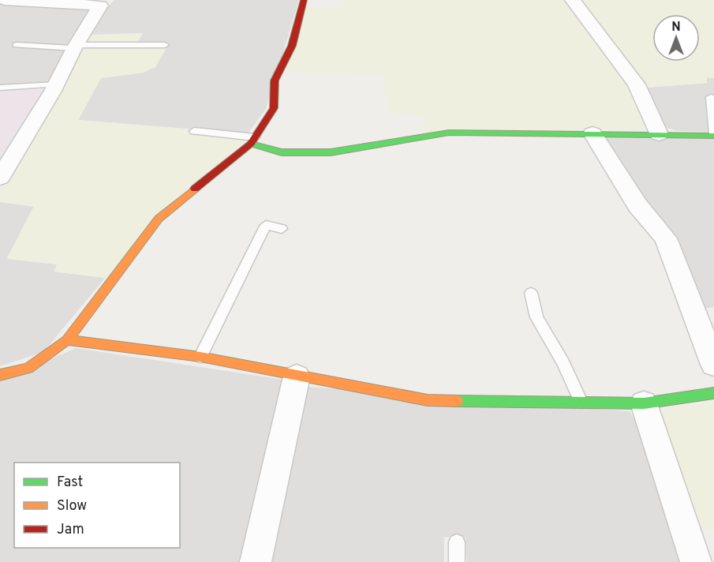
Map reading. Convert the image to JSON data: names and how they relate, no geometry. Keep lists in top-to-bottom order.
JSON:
{
  "legend": ["Fast", "Slow", "Jam"],
  "north": "top"
}
